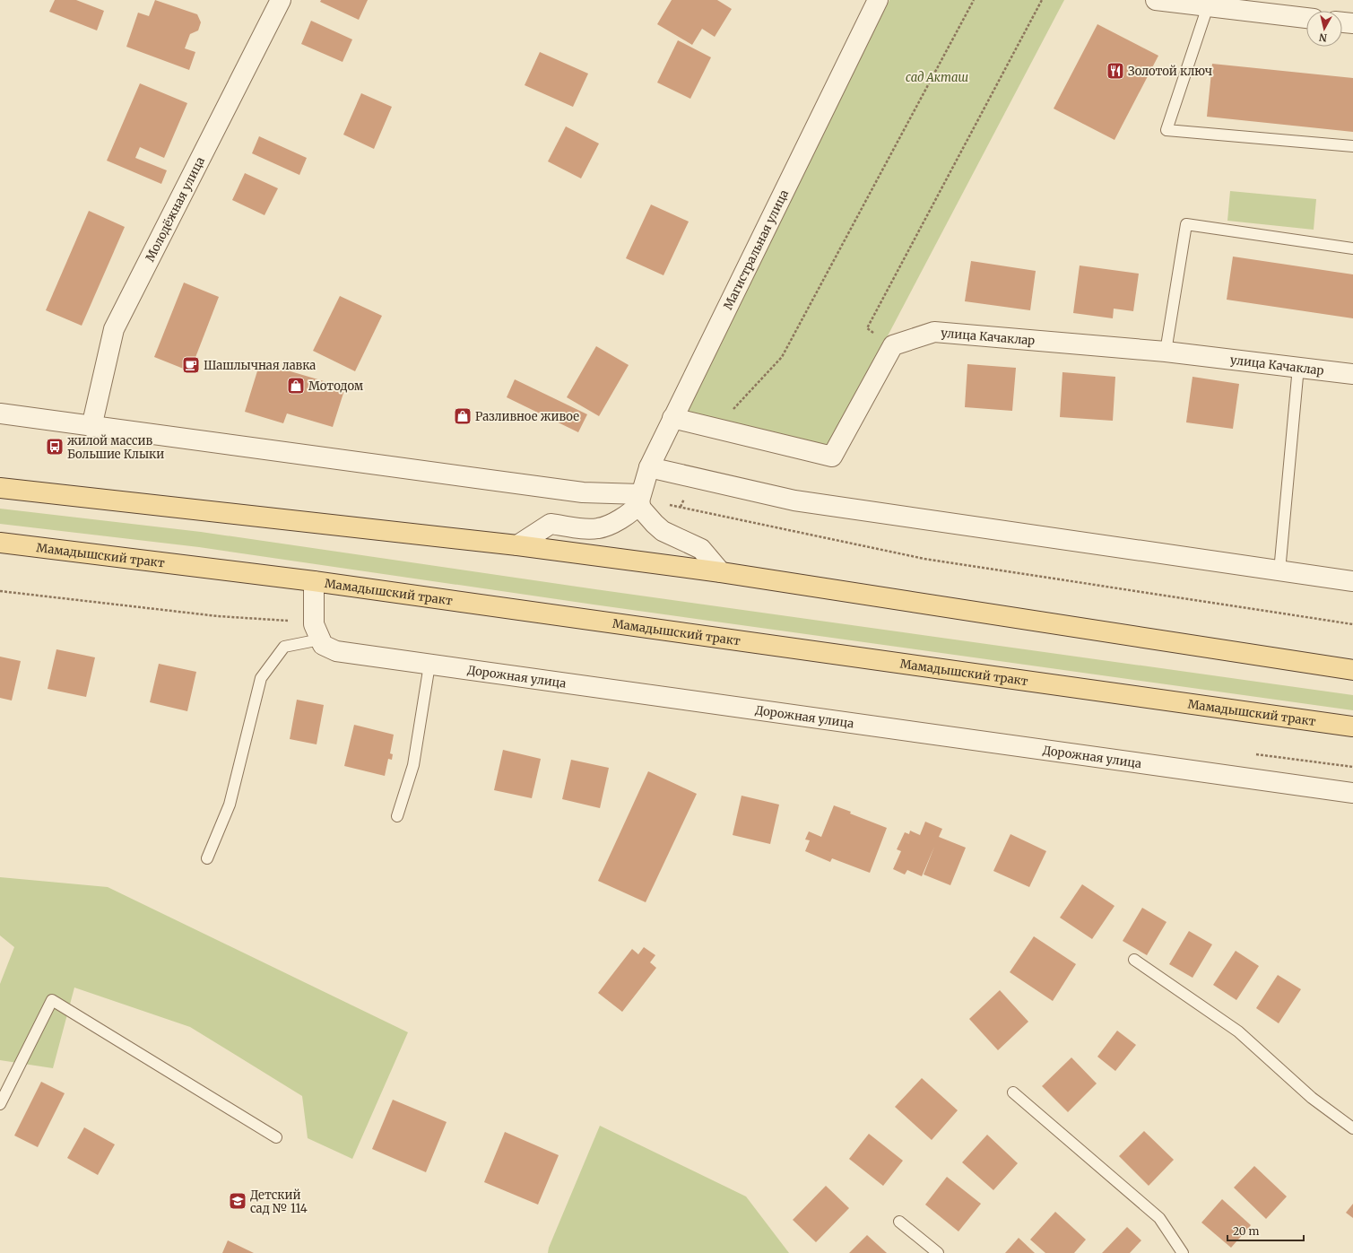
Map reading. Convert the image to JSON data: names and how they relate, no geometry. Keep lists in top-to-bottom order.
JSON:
{
  "streets": {
    "main road": ["Мамадышский тракт"],
    "street": [
      "Молодёжная улица",
      "Магистральная улица",
      "улица Качаклар",
      "Дорожная улица"
    ]
  },
  "parks": ["сад Акташ"],
  "places": {
    "restaurant": ["Золотой ключ"],
    "cafe": ["Шашлычная лавка"],
    "shop": ["Мотодом", "Разливное живое"],
    "bus stop": ["жилой массив Большие Клыки"],
    "school or university": ["Детский сад № 114"]
  },
  "scale_bar": "20 m",
  "north": "bottom"
}
